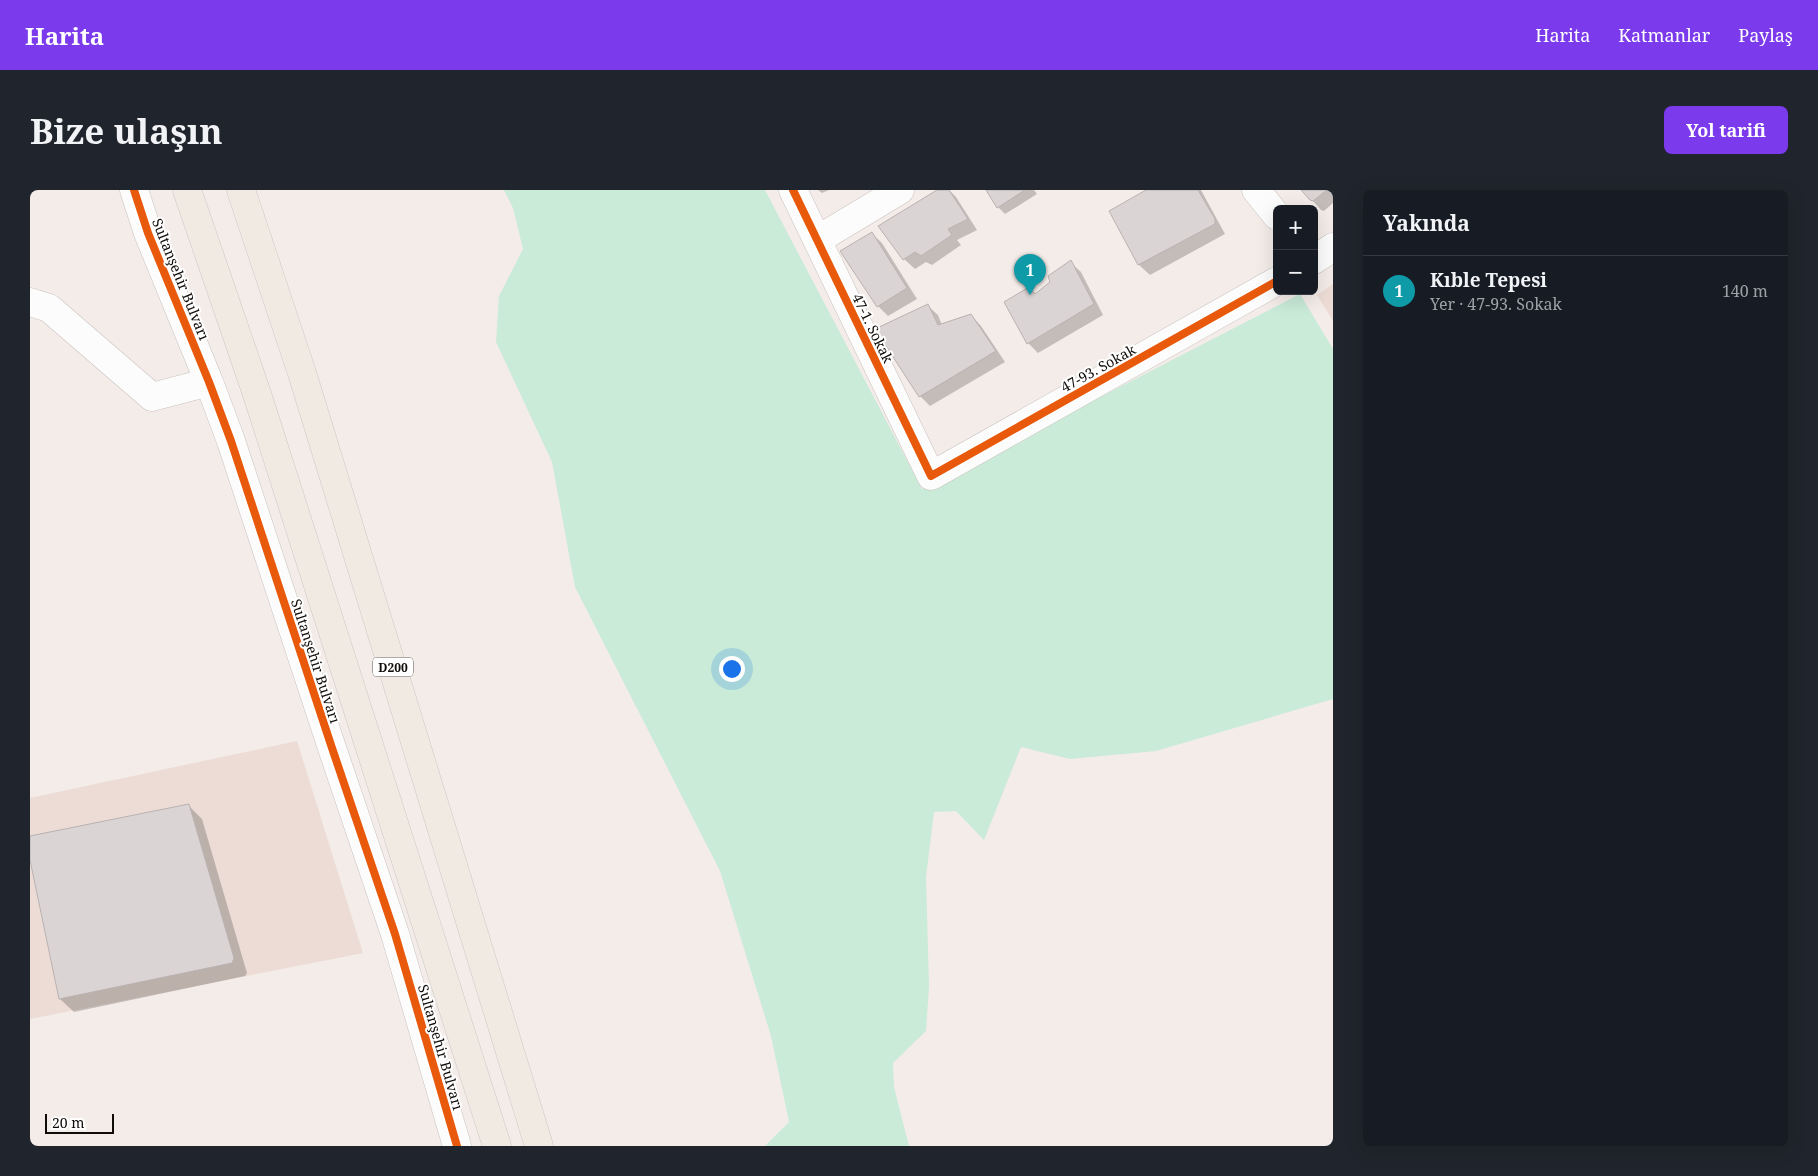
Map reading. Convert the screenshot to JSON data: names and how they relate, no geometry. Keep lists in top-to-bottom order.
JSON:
{
  "streets": {
    "highway": ["Sultanşehir Bulvarı", "D200"],
    "street": ["47-1. Sokak", "47-93. Sokak"]
  },
  "crossings": [
    ["47-1. Sokak", "47-93. Sokak"]
  ],
  "scale_bar": "20 m",
  "page": {
    "header": "Harita",
    "nav": ["Harita", "Katmanlar", "Paylaş"],
    "buttons": "Yol tarifi",
    "title": "Bize ulaşın",
    "heading": "Yakında",
    "map_buttons": ["+", "−"],
    "pins": "1",
    "list": [
      {
        "mark": "1",
        "name": "Kıble Tepesi",
        "note": "Yer · 47-93. Sokak",
        "value": "140 m"
      }
    ],
    "scale": "20 m"
  }
}
